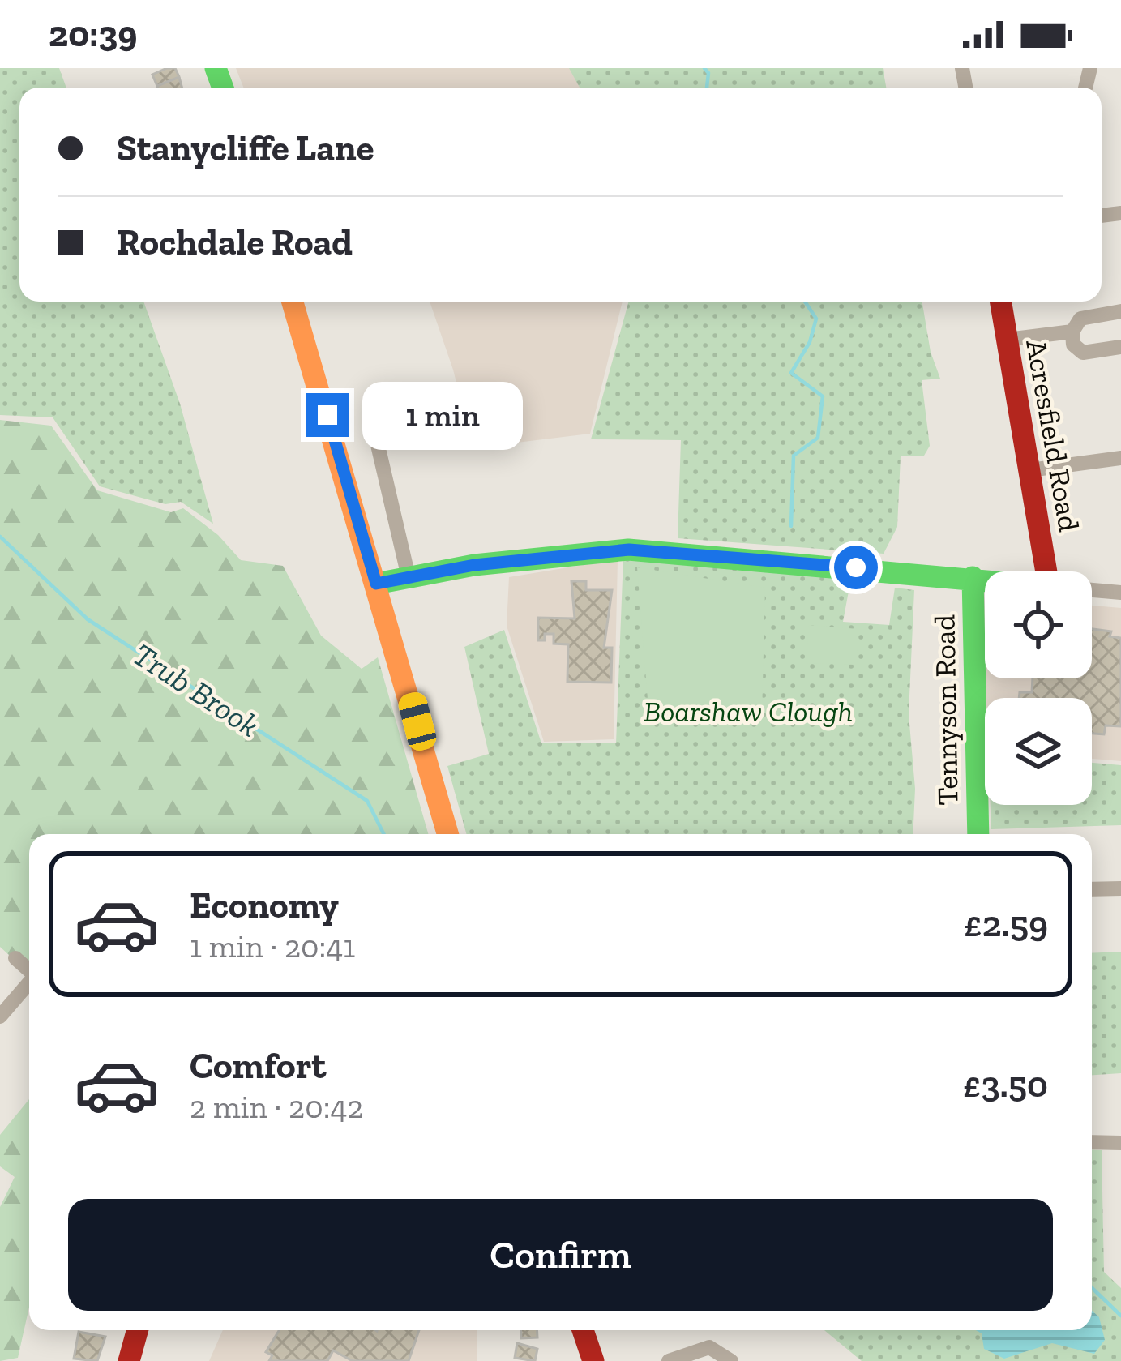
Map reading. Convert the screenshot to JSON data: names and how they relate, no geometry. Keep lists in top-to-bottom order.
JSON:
{
  "streets": {
    "street": ["Acresfield Road", "Tennyson Road"]
  },
  "water": ["Trub Brook"],
  "parks": ["Boarshaw Clough"],
  "page": {
    "status": "20:39",
    "banner": ["Stanycliffe Lane", "Rochdale Road"],
    "bubble": "1 min",
    "list": [
      {
        "name": "Economy",
        "note": "1 min · 20:41",
        "value": "£2.59"
      },
      {
        "name": "Comfort",
        "note": "2 min · 20:42",
        "value": "£3.50"
      }
    ],
    "buttons": "Confirm"
  }
}
